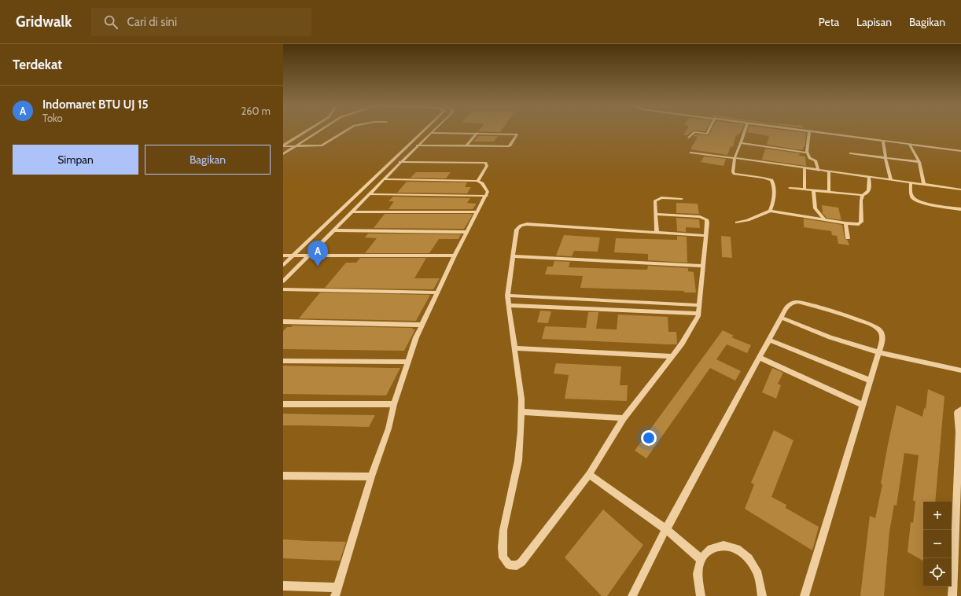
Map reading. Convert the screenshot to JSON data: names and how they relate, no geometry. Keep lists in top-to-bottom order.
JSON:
{
  "page": {
    "header": "Gridwalk",
    "search": "Cari di sini",
    "nav": ["Peta", "Lapisan", "Bagikan"],
    "heading": "Terdekat",
    "list": [
      {
        "mark": "A",
        "name": "Indomaret BTU UJ 15",
        "note": "Toko",
        "value": "260 m"
      }
    ],
    "buttons": ["Simpan", "Bagikan"],
    "pins": "A",
    "map_buttons": ["+", "−"]
  }
}
